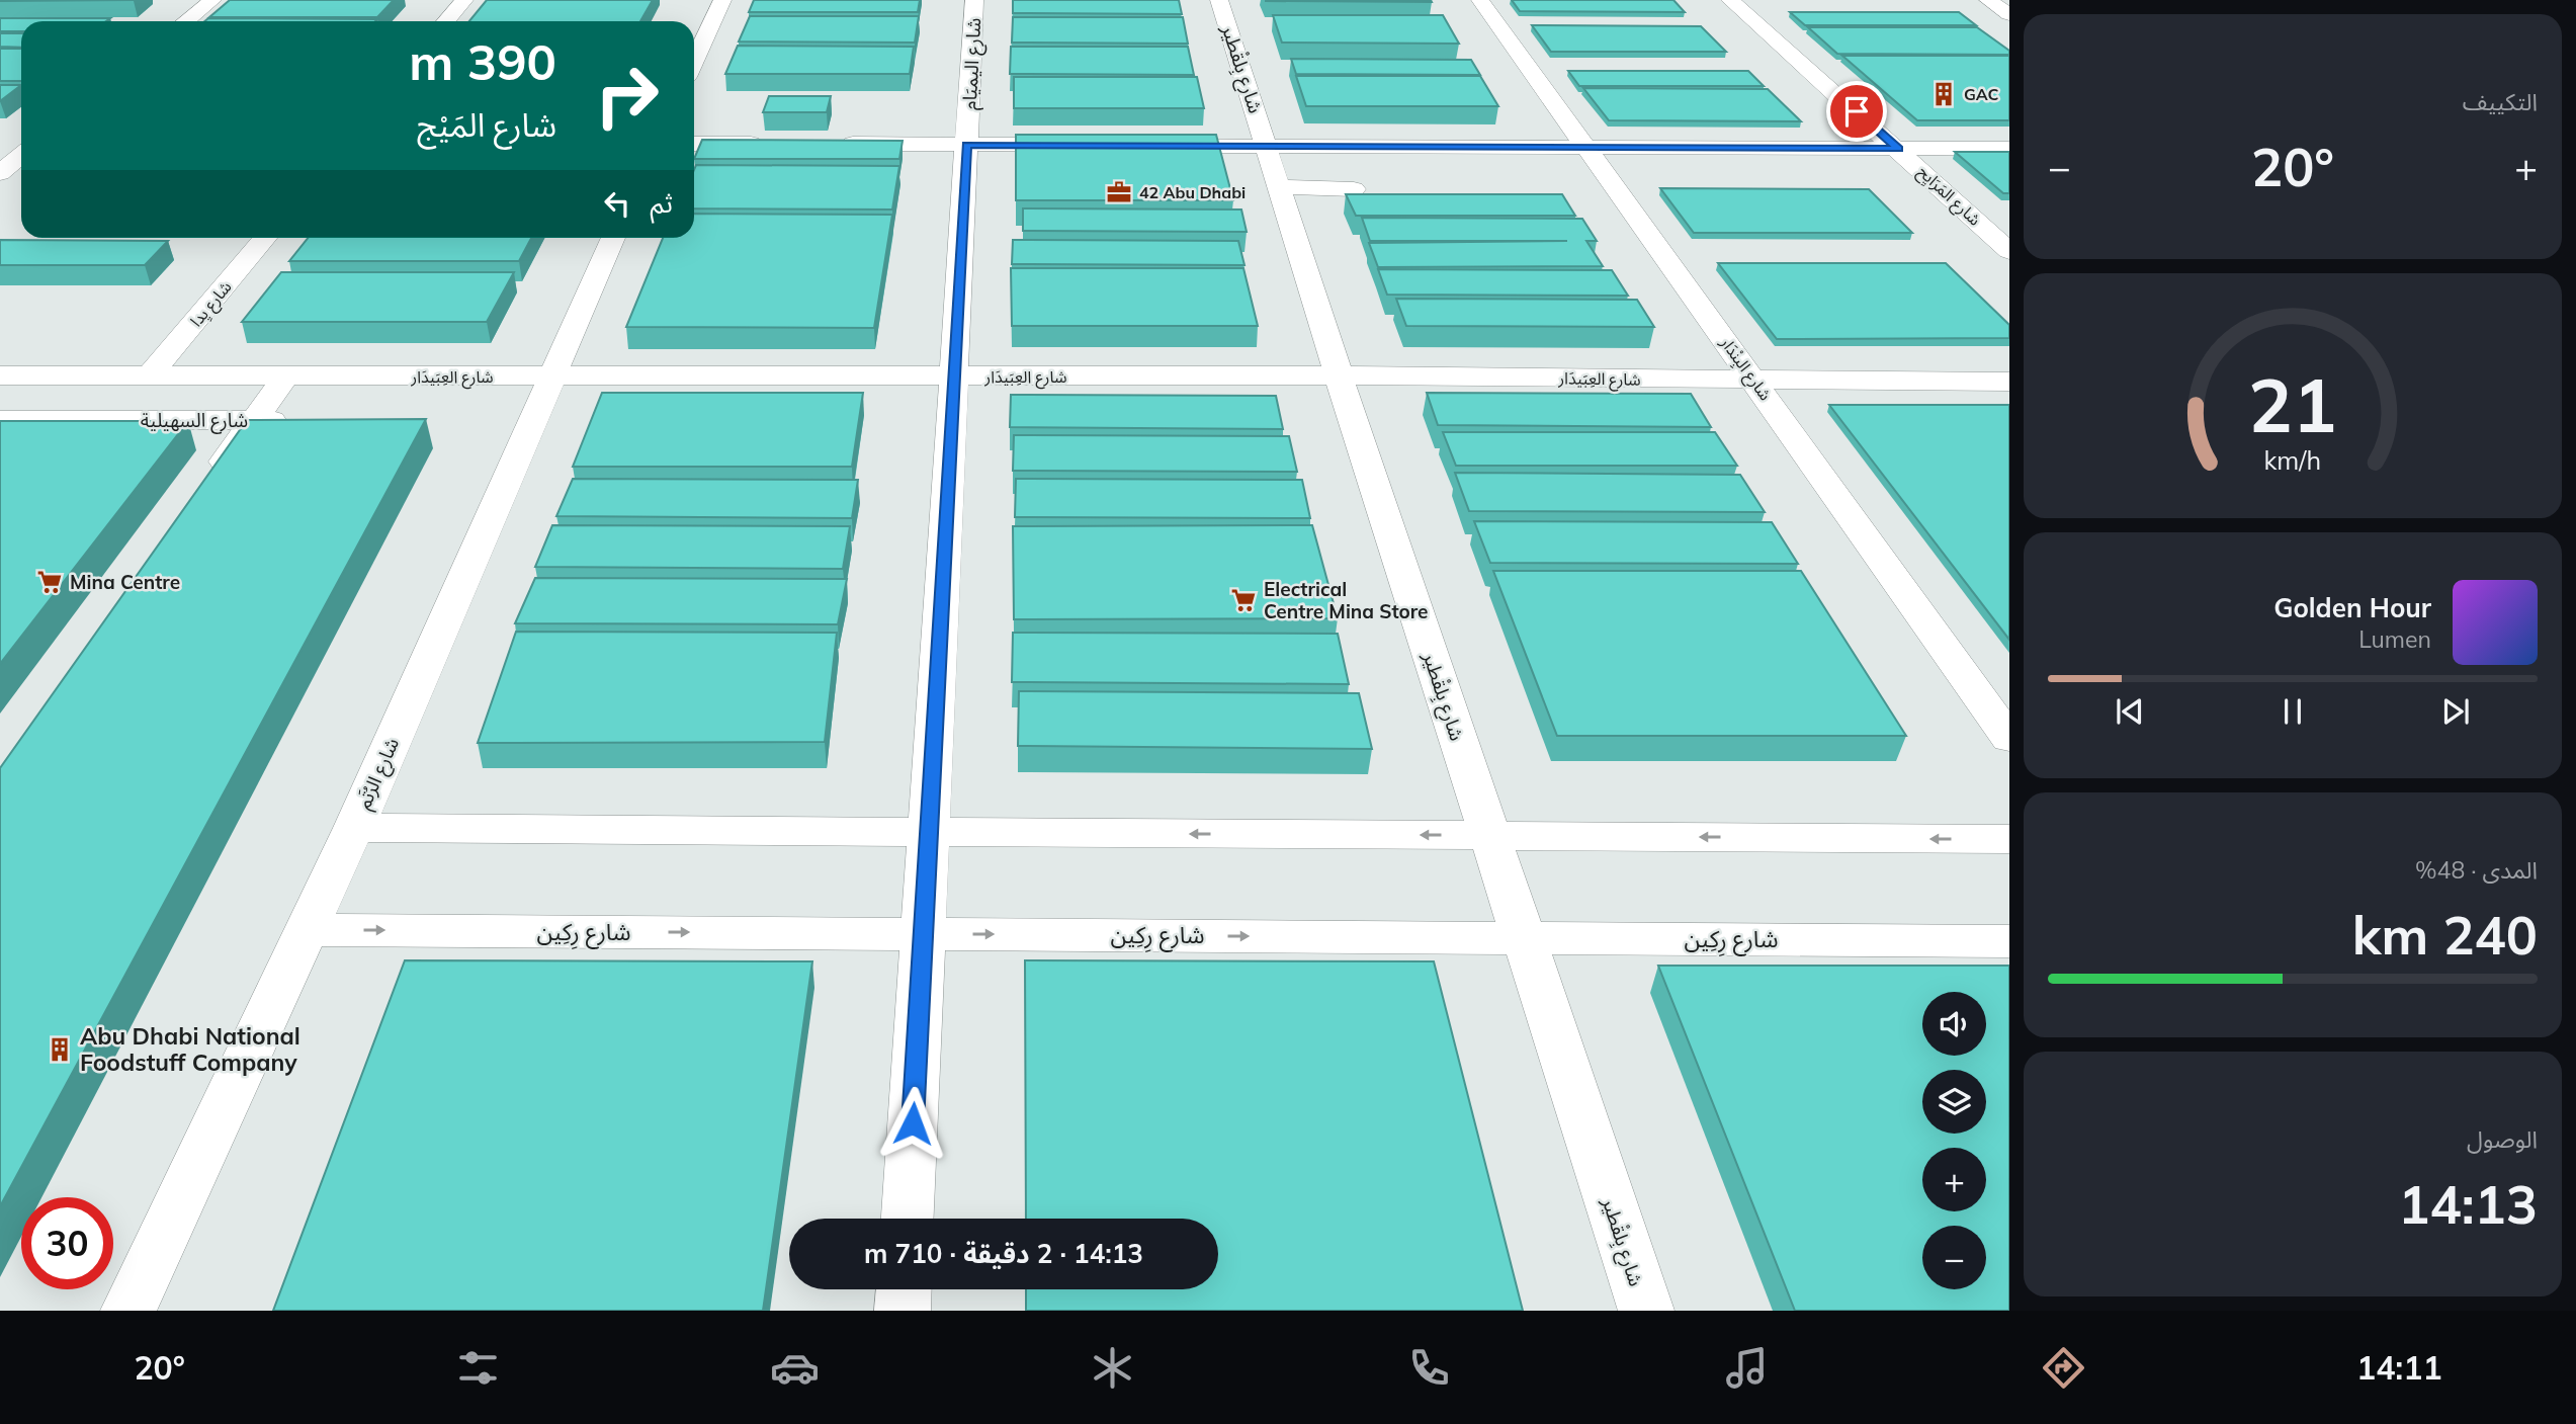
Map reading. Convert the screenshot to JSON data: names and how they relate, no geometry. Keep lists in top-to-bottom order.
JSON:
{
  "streets": {
    "street": [
      "شارع اليميَام",
      "شارع بِلقْطير",
      "شارع المَرَايِح",
      "شارع يِدا",
      "شارع البِنْدَار",
      "شارع العِبَيدَار",
      "شارع السهيلية",
      "شارع الرُتَم",
      "شارع رِكِين"
    ]
  },
  "crossings": [
    ["شارع اليميَام", "شارع العِبَيدَار"],
    ["شارع اليميَام", "شارع رِكِين"],
    ["شارع بِلقْطير", "شارع العِبَيدَار"],
    ["شارع بِلقْطير", "شارع رِكِين"],
    ["شارع يِدا", "شارع العِبَيدَار"],
    ["شارع البِنْدَار", "شارع العِبَيدَار"],
    ["شارع العِبَيدَار", "شارع الرُتَم"],
    ["شارع الرُتَم", "شارع رِكِين"]
  ],
  "places": {
    "building": ["GAC", "Abu Dhabi National Foodstuff Company"],
    "office": ["42 Abu Dhabi"],
    "supermarket": ["Mina Centre", "Electrical Centre Mina Store"]
  },
  "page": {
    "tile": [
      "التكييف",
      ["المدى · 48%", "240 km"],
      ["الوصول", "14:13"]
    ],
    "turn": ["390 m", "شارع المَيْج"],
    "heat": ["−", "20°", "+"],
    "then": "ثم",
    "song": ["Golden Hour", "Lumen"],
    "map_buttons": ["+", "−"],
    "limit": "30",
    "trip": "14:13 · 2 دقيقة · 710 m",
    "tabs": ["14:11", "20°"],
    "gauge": ["21", "km/h"]
  }
}
